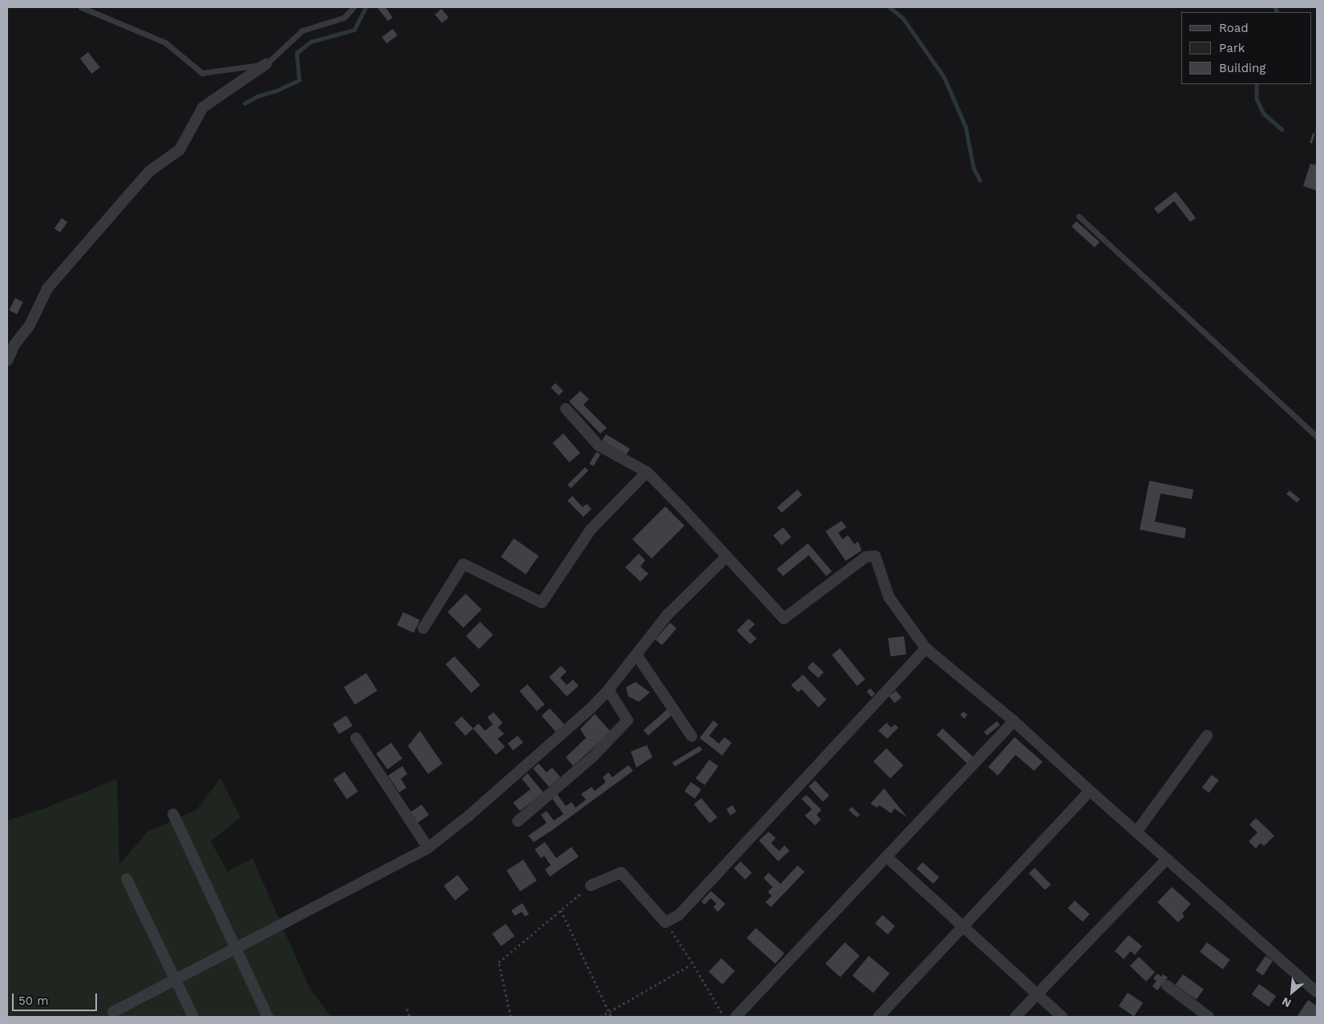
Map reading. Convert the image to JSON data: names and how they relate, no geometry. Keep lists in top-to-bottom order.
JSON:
{
  "legend": ["Road", "Park", "Building"],
  "scale_bar": "50 m",
  "north": "bottom left"
}
